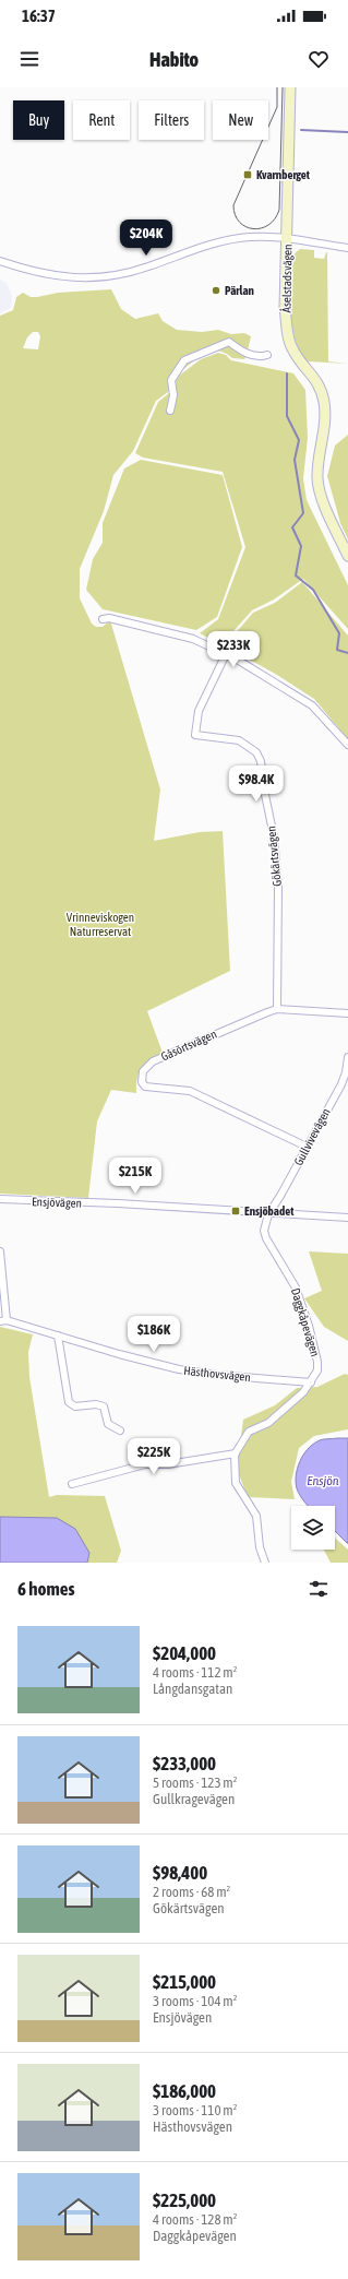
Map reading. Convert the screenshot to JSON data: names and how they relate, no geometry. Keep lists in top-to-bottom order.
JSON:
{
  "streets": {
    "street": [
      "Åselstadsvägen",
      "Gökärtsvägen",
      "Gåsörtsvägen",
      "Gullvivevägen",
      "Ensjövägen",
      "Daggkåpevägen",
      "Hästhovsvägen"
    ]
  },
  "crossings": [
    ["Gökärtsvägen", "Gåsörtsvägen"],
    ["Gåsörtsvägen", "Gullvivevägen"],
    ["Gullvivevägen", "Ensjövägen"],
    ["Gullvivevägen", "Daggkåpevägen"],
    ["Ensjövägen", "Daggkåpevägen"],
    ["Daggkåpevägen", "Hästhovsvägen"]
  ],
  "water": ["Ensjön"],
  "parks": ["Vrinneviskogen Naturreservat"],
  "places": {
    "transit": ["Kvarnberget", "Ensjöbadet"],
    "other": ["Pärlan"]
  },
  "page": {
    "status": "16:37",
    "header": "Habito",
    "chip": [
      "Buy",
      "Rent",
      "Filters",
      "New"
    ],
    "price": [
      "$204K",
      "$233K",
      "$98.4K",
      "$215K",
      "$186K",
      "$225K"
    ],
    "heading": "6 homes",
    "list": [
      {
        "name": "$204,000",
        "note": "4 rooms · 112 m² · Långdansgatan"
      },
      {
        "name": "$233,000",
        "note": "5 rooms · 123 m² · Gullkragevägen"
      },
      {
        "name": "$98,400",
        "note": "2 rooms · 68 m² · Gökärtsvägen"
      },
      {
        "name": "$215,000",
        "note": "3 rooms · 104 m² · Ensjövägen"
      },
      {
        "name": "$186,000",
        "note": "3 rooms · 110 m² · Hästhovsvägen"
      },
      {
        "name": "$225,000",
        "note": "4 rooms · 128 m² · Daggkåpevägen"
      }
    ]
  }
}
